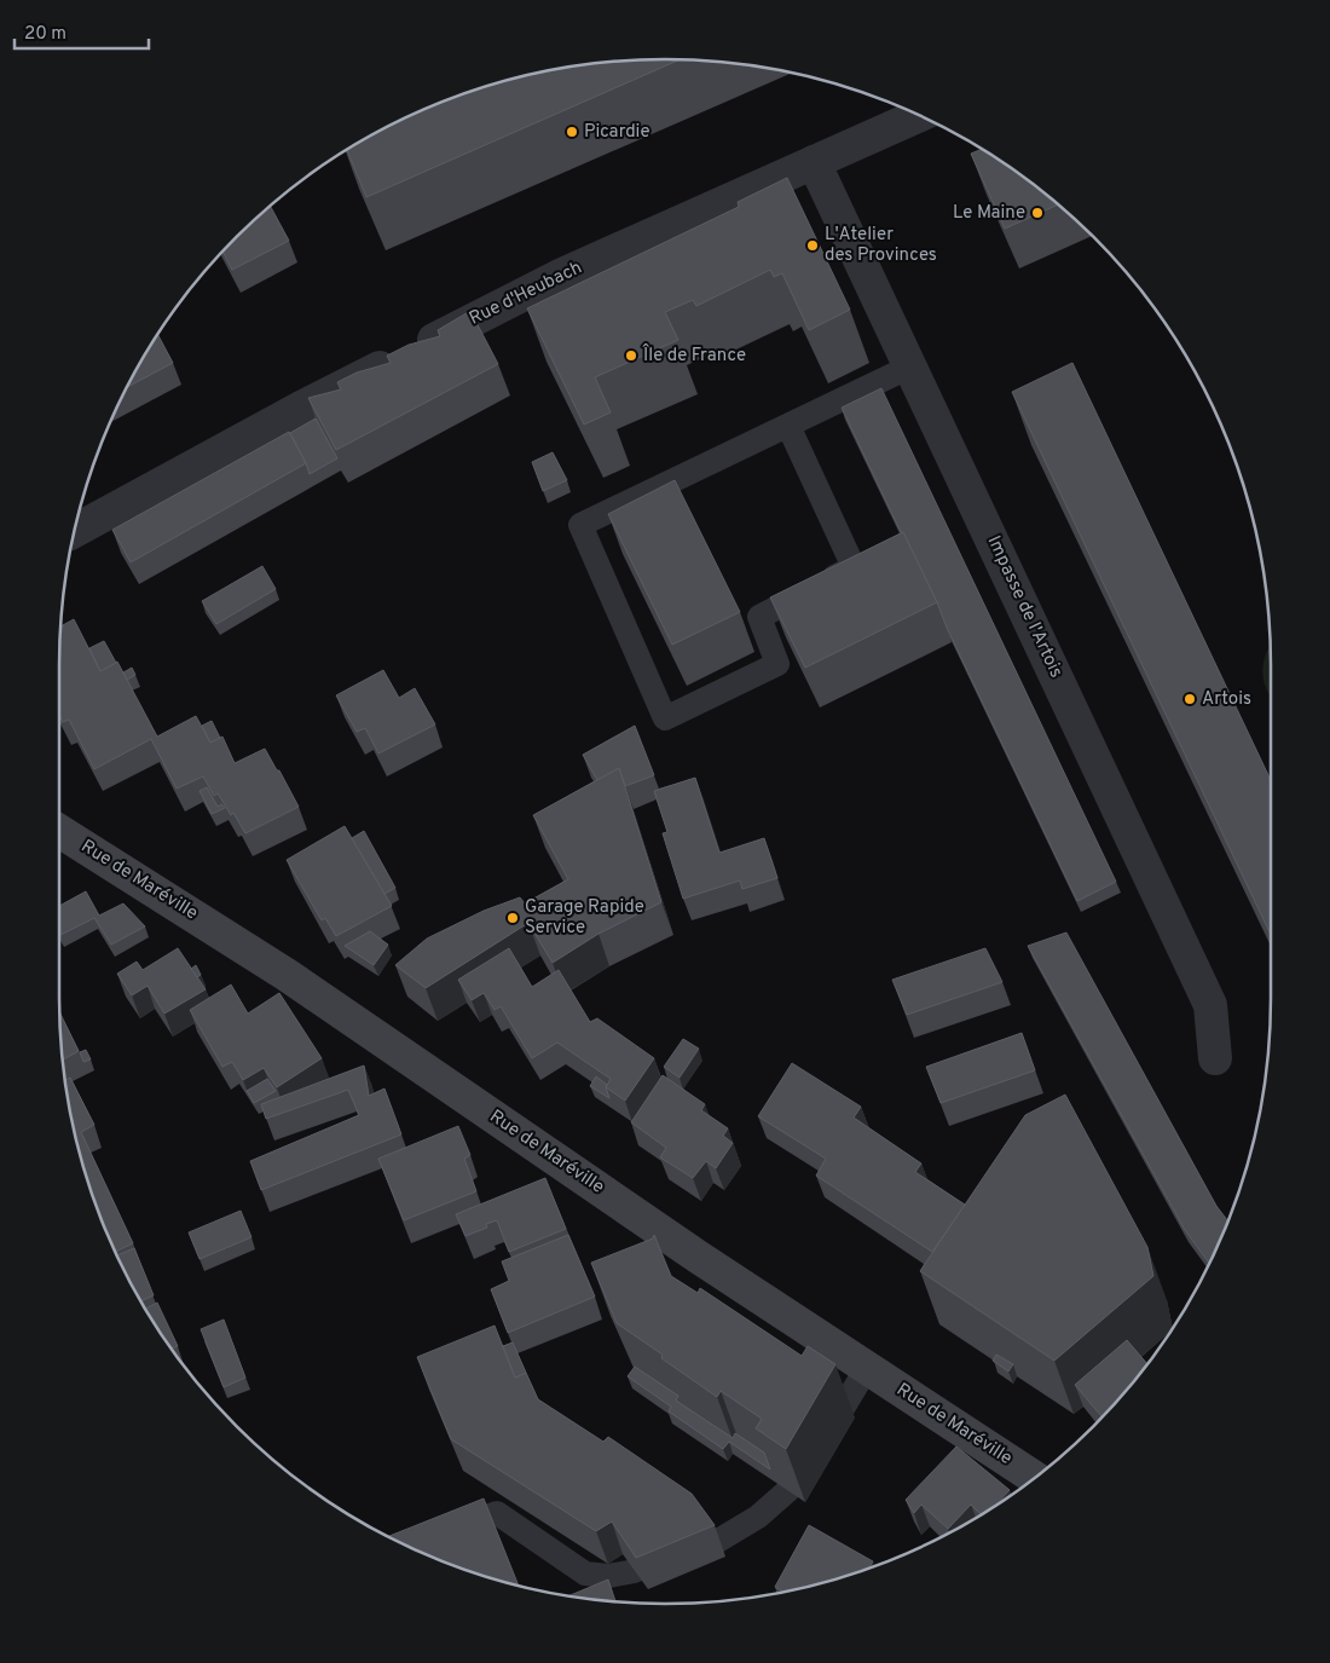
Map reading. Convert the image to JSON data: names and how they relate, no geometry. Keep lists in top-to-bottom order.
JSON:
{
  "streets": {
    "main road": ["Rue de Maréville"],
    "street": ["Rue d'Heubach", "Impasse de l'Artois"]
  },
  "crossings": [
    ["Rue d'Heubach", "Impasse de l'Artois"]
  ],
  "places": [
    "Picardie",
    "Le Maine",
    "L'Atelier des Provinces",
    "Île de France",
    "Artois",
    "Garage Rapide Service"
  ],
  "scale_bar": "20 m"
}
